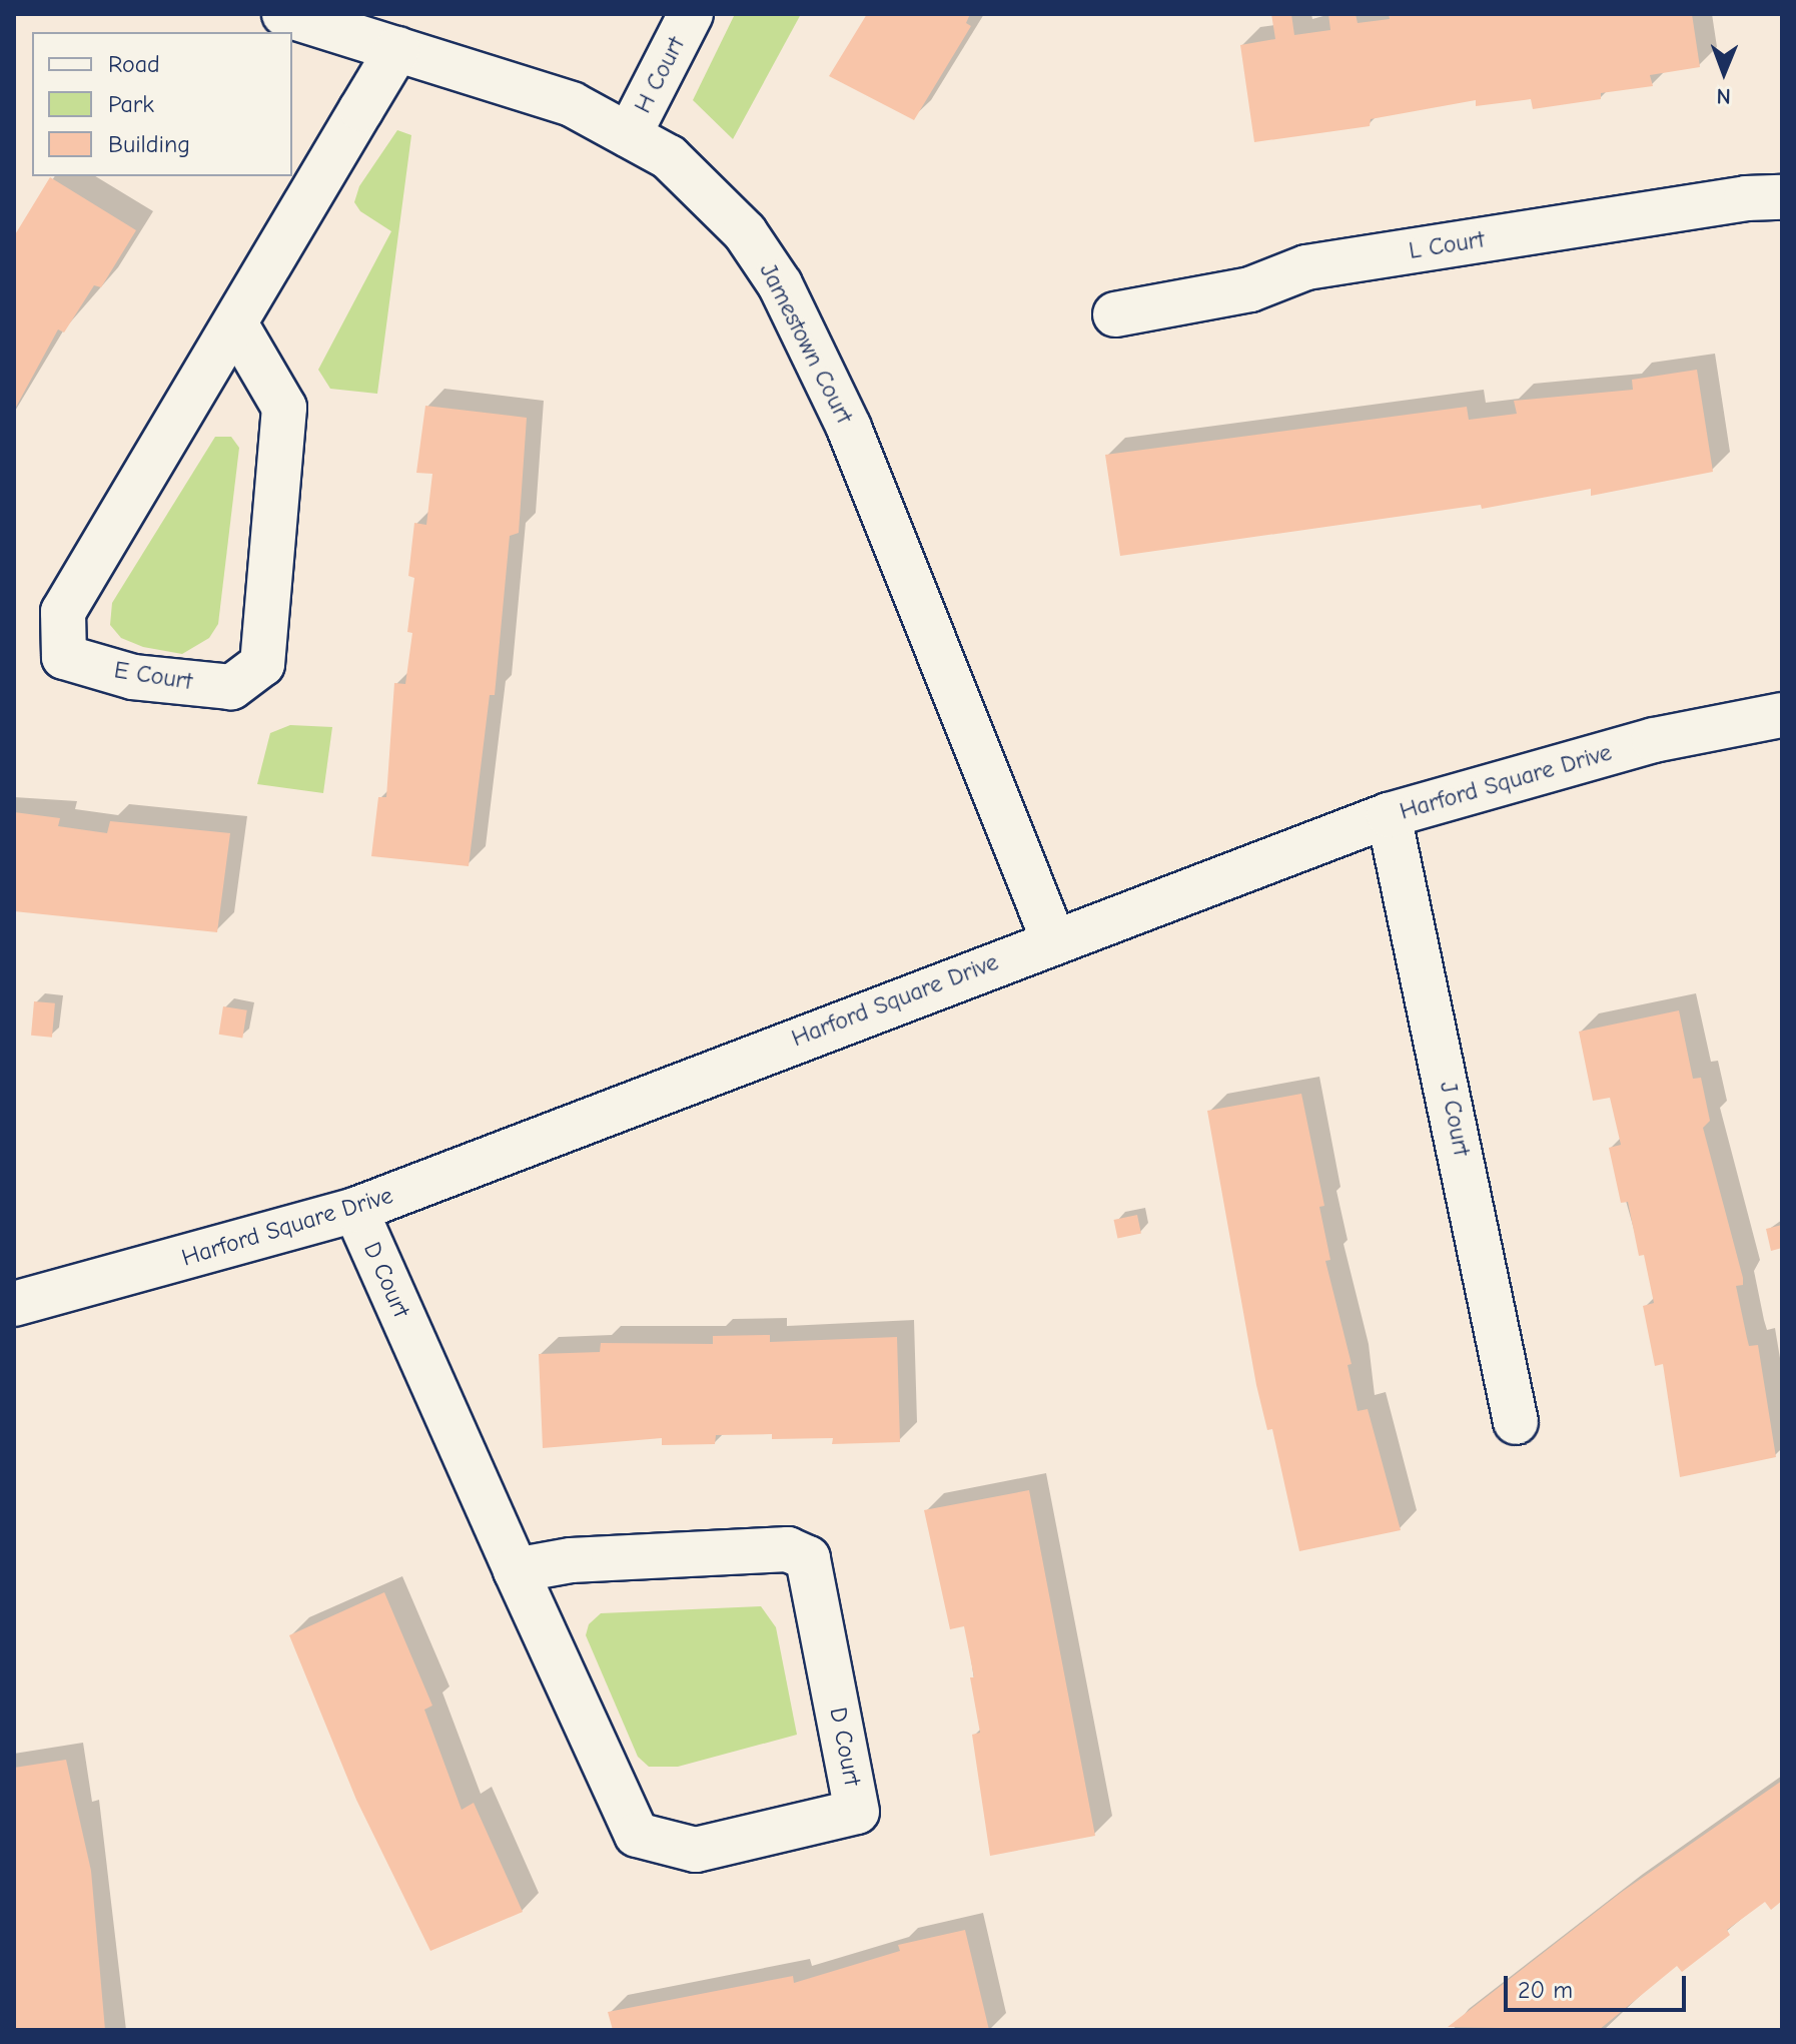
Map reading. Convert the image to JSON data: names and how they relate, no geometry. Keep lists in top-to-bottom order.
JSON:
{
  "streets": {
    "street": [
      "H Court",
      "L Court",
      "Jamestown Court",
      "E Court",
      "Harford Square Drive",
      "J Court",
      "D Court"
    ]
  },
  "crossings": [
    ["H Court", "Jamestown Court"],
    ["Jamestown Court", "E Court"],
    ["Jamestown Court", "Harford Square Drive"],
    ["Harford Square Drive", "J Court"],
    ["Harford Square Drive", "D Court"]
  ],
  "legend": ["Road", "Park", "Building"],
  "scale_bar": "20 m",
  "north": "bottom"
}
